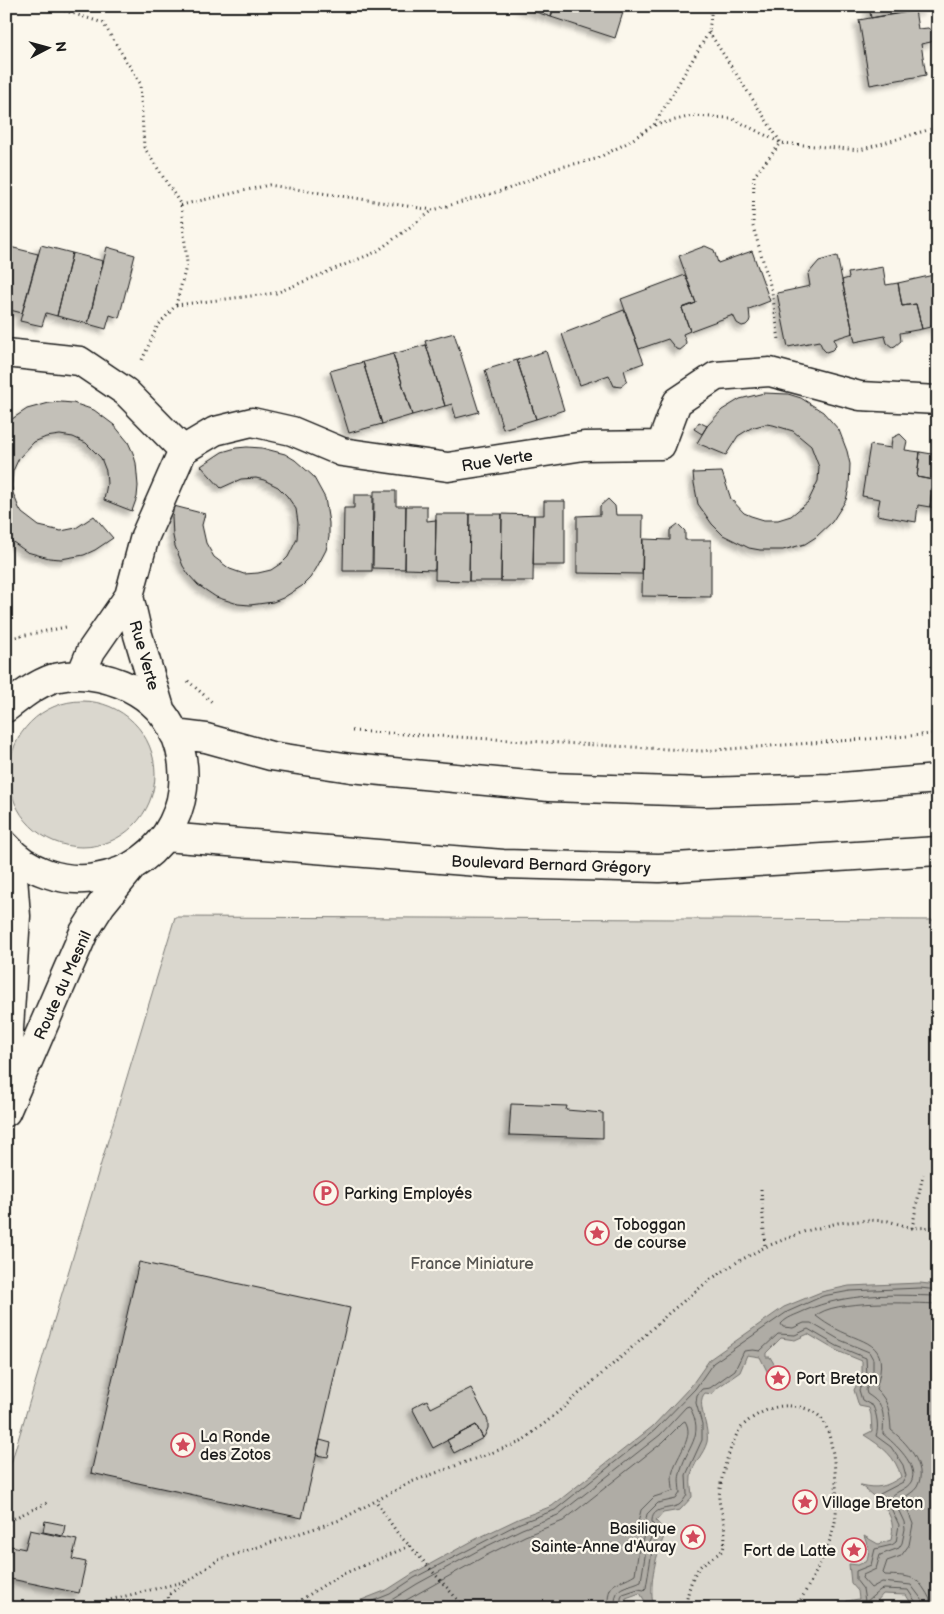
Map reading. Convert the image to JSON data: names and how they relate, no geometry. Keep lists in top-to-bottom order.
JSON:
{
  "streets": {
    "street": ["Rue Verte", "Boulevard Bernard Grégory", "Route du Mesnil"]
  },
  "crossings": [
    ["Rue Verte", "Boulevard Bernard Grégory"],
    ["Rue Verte", "Route du Mesnil"]
  ],
  "parks": ["France Miniature"],
  "places": {
    "parking": ["Parking Employés"],
    "place": [
      "Toboggan de course",
      "Port Breton",
      "La Ronde des Zotos",
      "Village Breton",
      "Basilique Sainte-Anne d'Auray",
      "Fort de Latte"
    ]
  },
  "north": "right"
}
